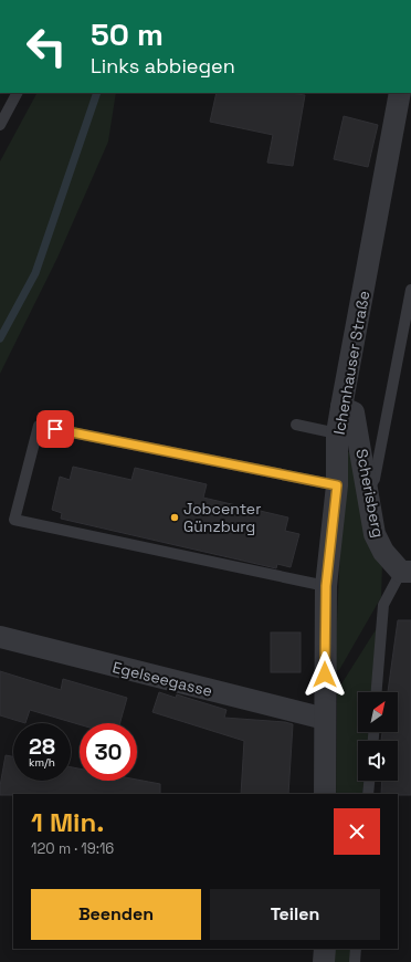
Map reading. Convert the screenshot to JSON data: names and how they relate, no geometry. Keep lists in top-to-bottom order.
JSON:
{
  "streets": {
    "street": ["Ichenhauser Straße", "Scherisberg", "Egelseegasse"]
  },
  "crossings": [
    ["Ichenhauser Straße", "Scherisberg"],
    ["Ichenhauser Straße", "Egelseegasse"]
  ],
  "places": ["Jobcenter Günzburg"],
  "north": "top right",
  "page": {
    "turn": ["50 m", "Links abbiegen"],
    "speed": "28 km/h",
    "limit": "30",
    "heading": ["1 Min.", "120 m · 19:16"],
    "buttons": ["Beenden", "Teilen"]
  }
}
